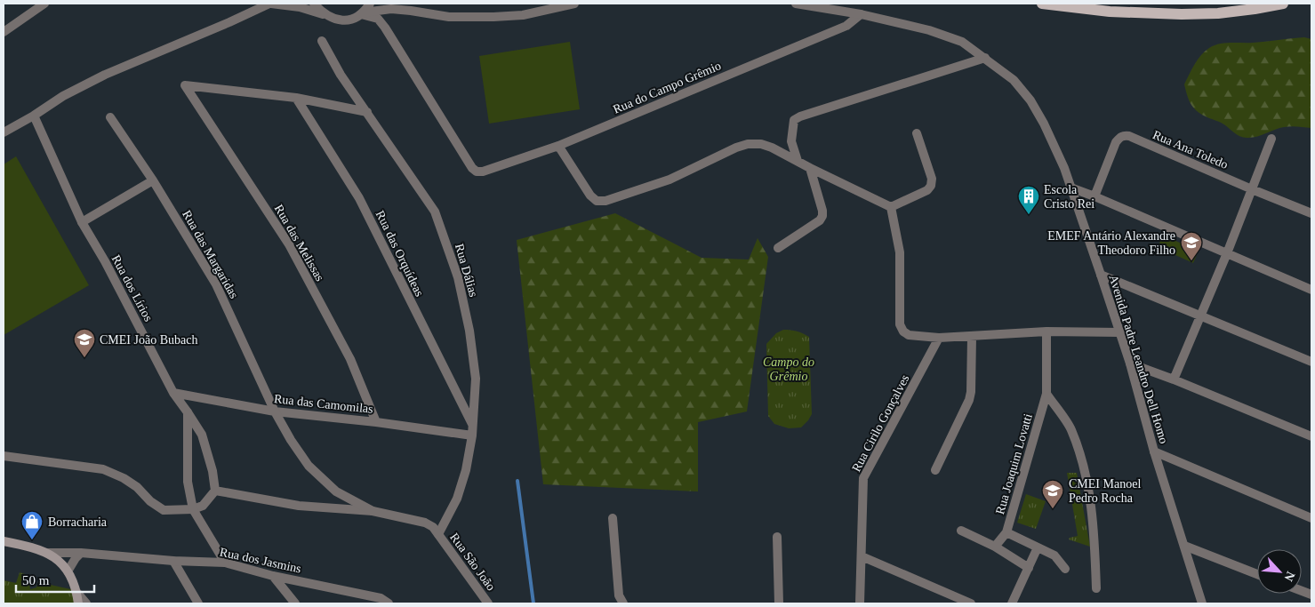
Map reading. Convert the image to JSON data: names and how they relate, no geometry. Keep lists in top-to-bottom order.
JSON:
{
  "streets": {
    "street": [
      "Rua do Campo Grêmio",
      "Rua Ana Toledo",
      "Rua das Melissas",
      "Rua das Orquídeas",
      "Rua das Margaridas",
      "Rua Dálias",
      "Rua dos Lírios",
      "Avenida Padre Leandro Dell Homo",
      "Rua das Camomilas",
      "Rua Cirilo Gonçalves",
      "Rua Joaquim Lovatti",
      "Rua dos Jasmins",
      "Rua São João"
    ]
  },
  "crossings": [
    ["Rua do Campo Grêmio", "Avenida Padre Leandro Dell Homo"],
    ["Rua das Melissas", "Rua das Orquídeas"],
    ["Rua das Melissas", "Rua das Camomilas"],
    ["Rua das Orquídeas", "Rua Dálias"],
    ["Rua das Margaridas", "Rua das Camomilas"],
    ["Rua das Margaridas", "Rua São João"],
    ["Rua Dálias", "Rua das Camomilas"],
    ["Rua Dálias", "Rua São João"],
    ["Rua dos Lírios", "Rua das Camomilas"]
  ],
  "parks": ["Campo do Grêmio"],
  "places": {
    "building": ["Escola Cristo Rei"],
    "school or university": ["EMEF Antário Alexandre Theodoro Filho", "CMEI João Bubach", "CMEI Manoel Pedro Rocha"],
    "shop": ["Borracharia"]
  },
  "scale_bar": "50 m",
  "north": "bottom right"
}
